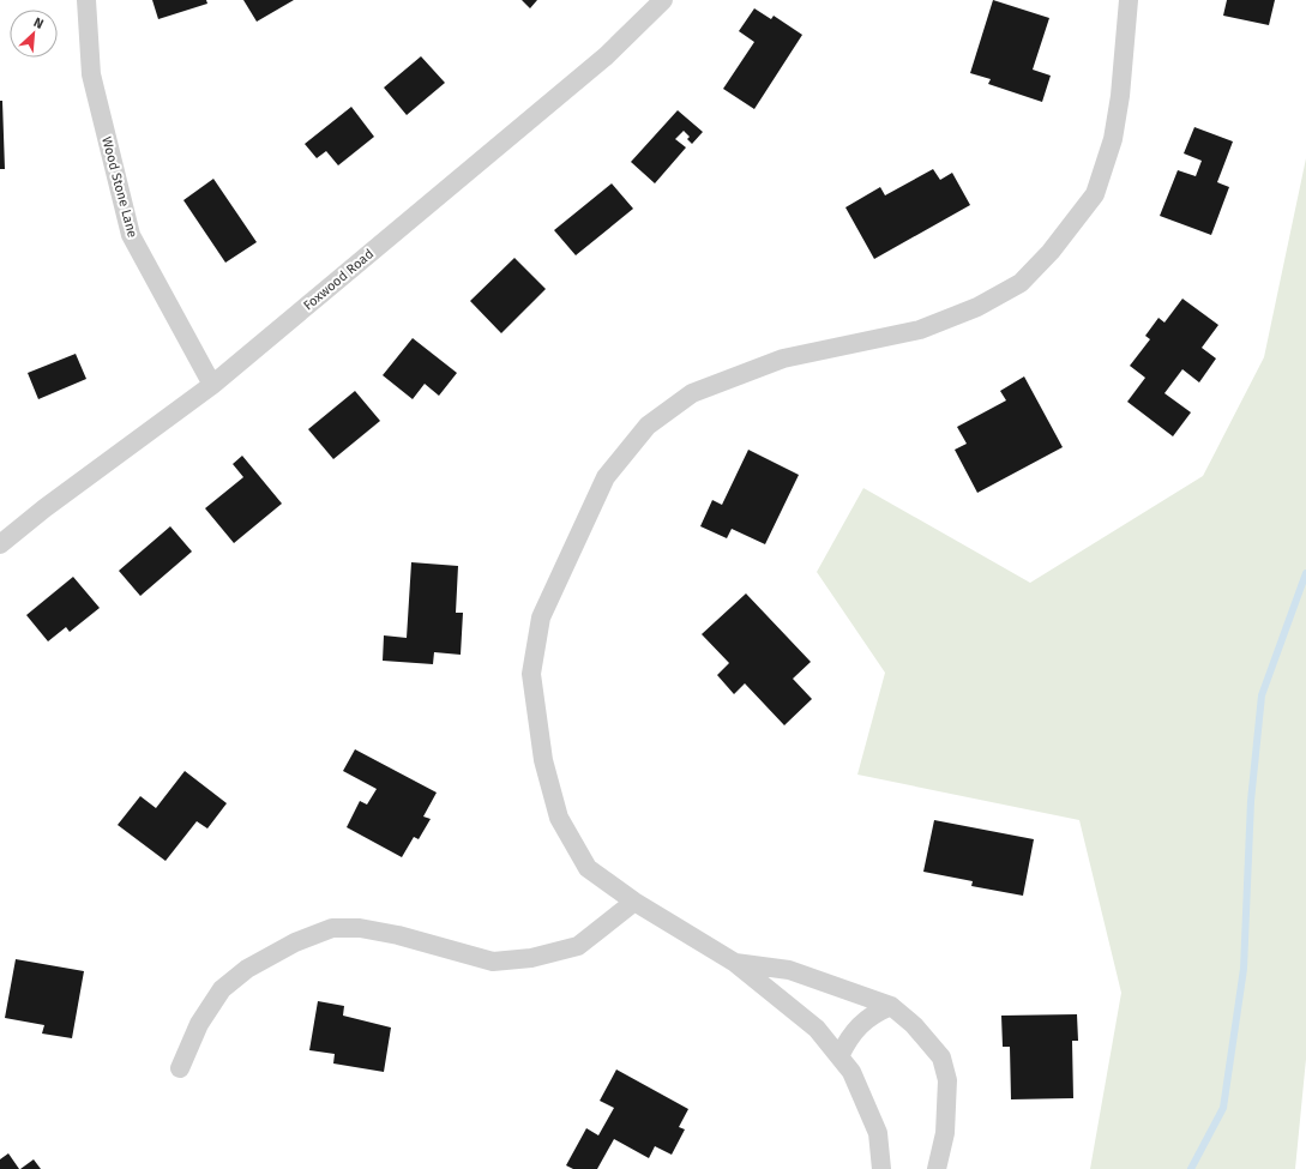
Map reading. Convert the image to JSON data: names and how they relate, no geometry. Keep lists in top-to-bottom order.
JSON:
{
  "streets": {
    "street": ["Wood Stone Lane", "Foxwood Road"]
  },
  "crossings": [
    ["Wood Stone Lane", "Foxwood Road"]
  ],
  "north": "top right"
}
